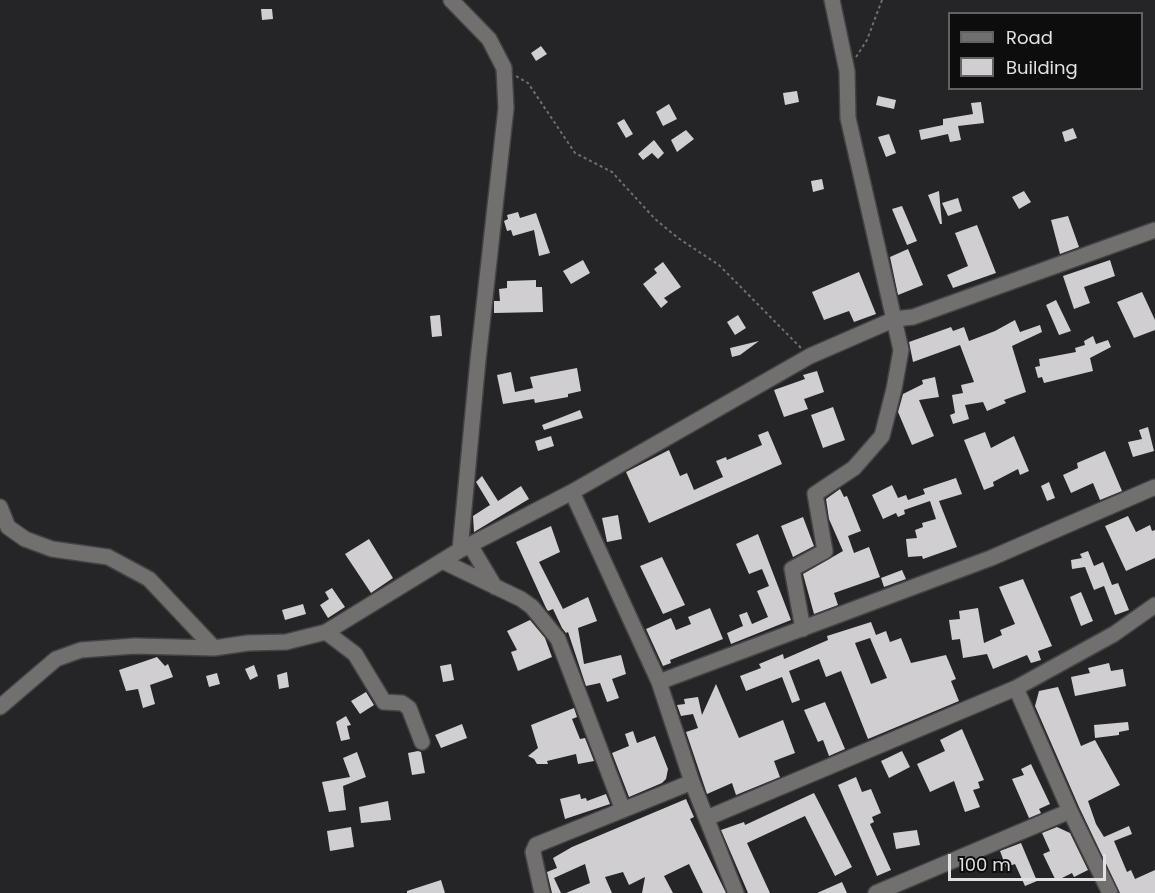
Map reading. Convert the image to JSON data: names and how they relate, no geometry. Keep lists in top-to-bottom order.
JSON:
{
  "legend": ["Road", "Building"],
  "scale_bar": "100 m"
}
